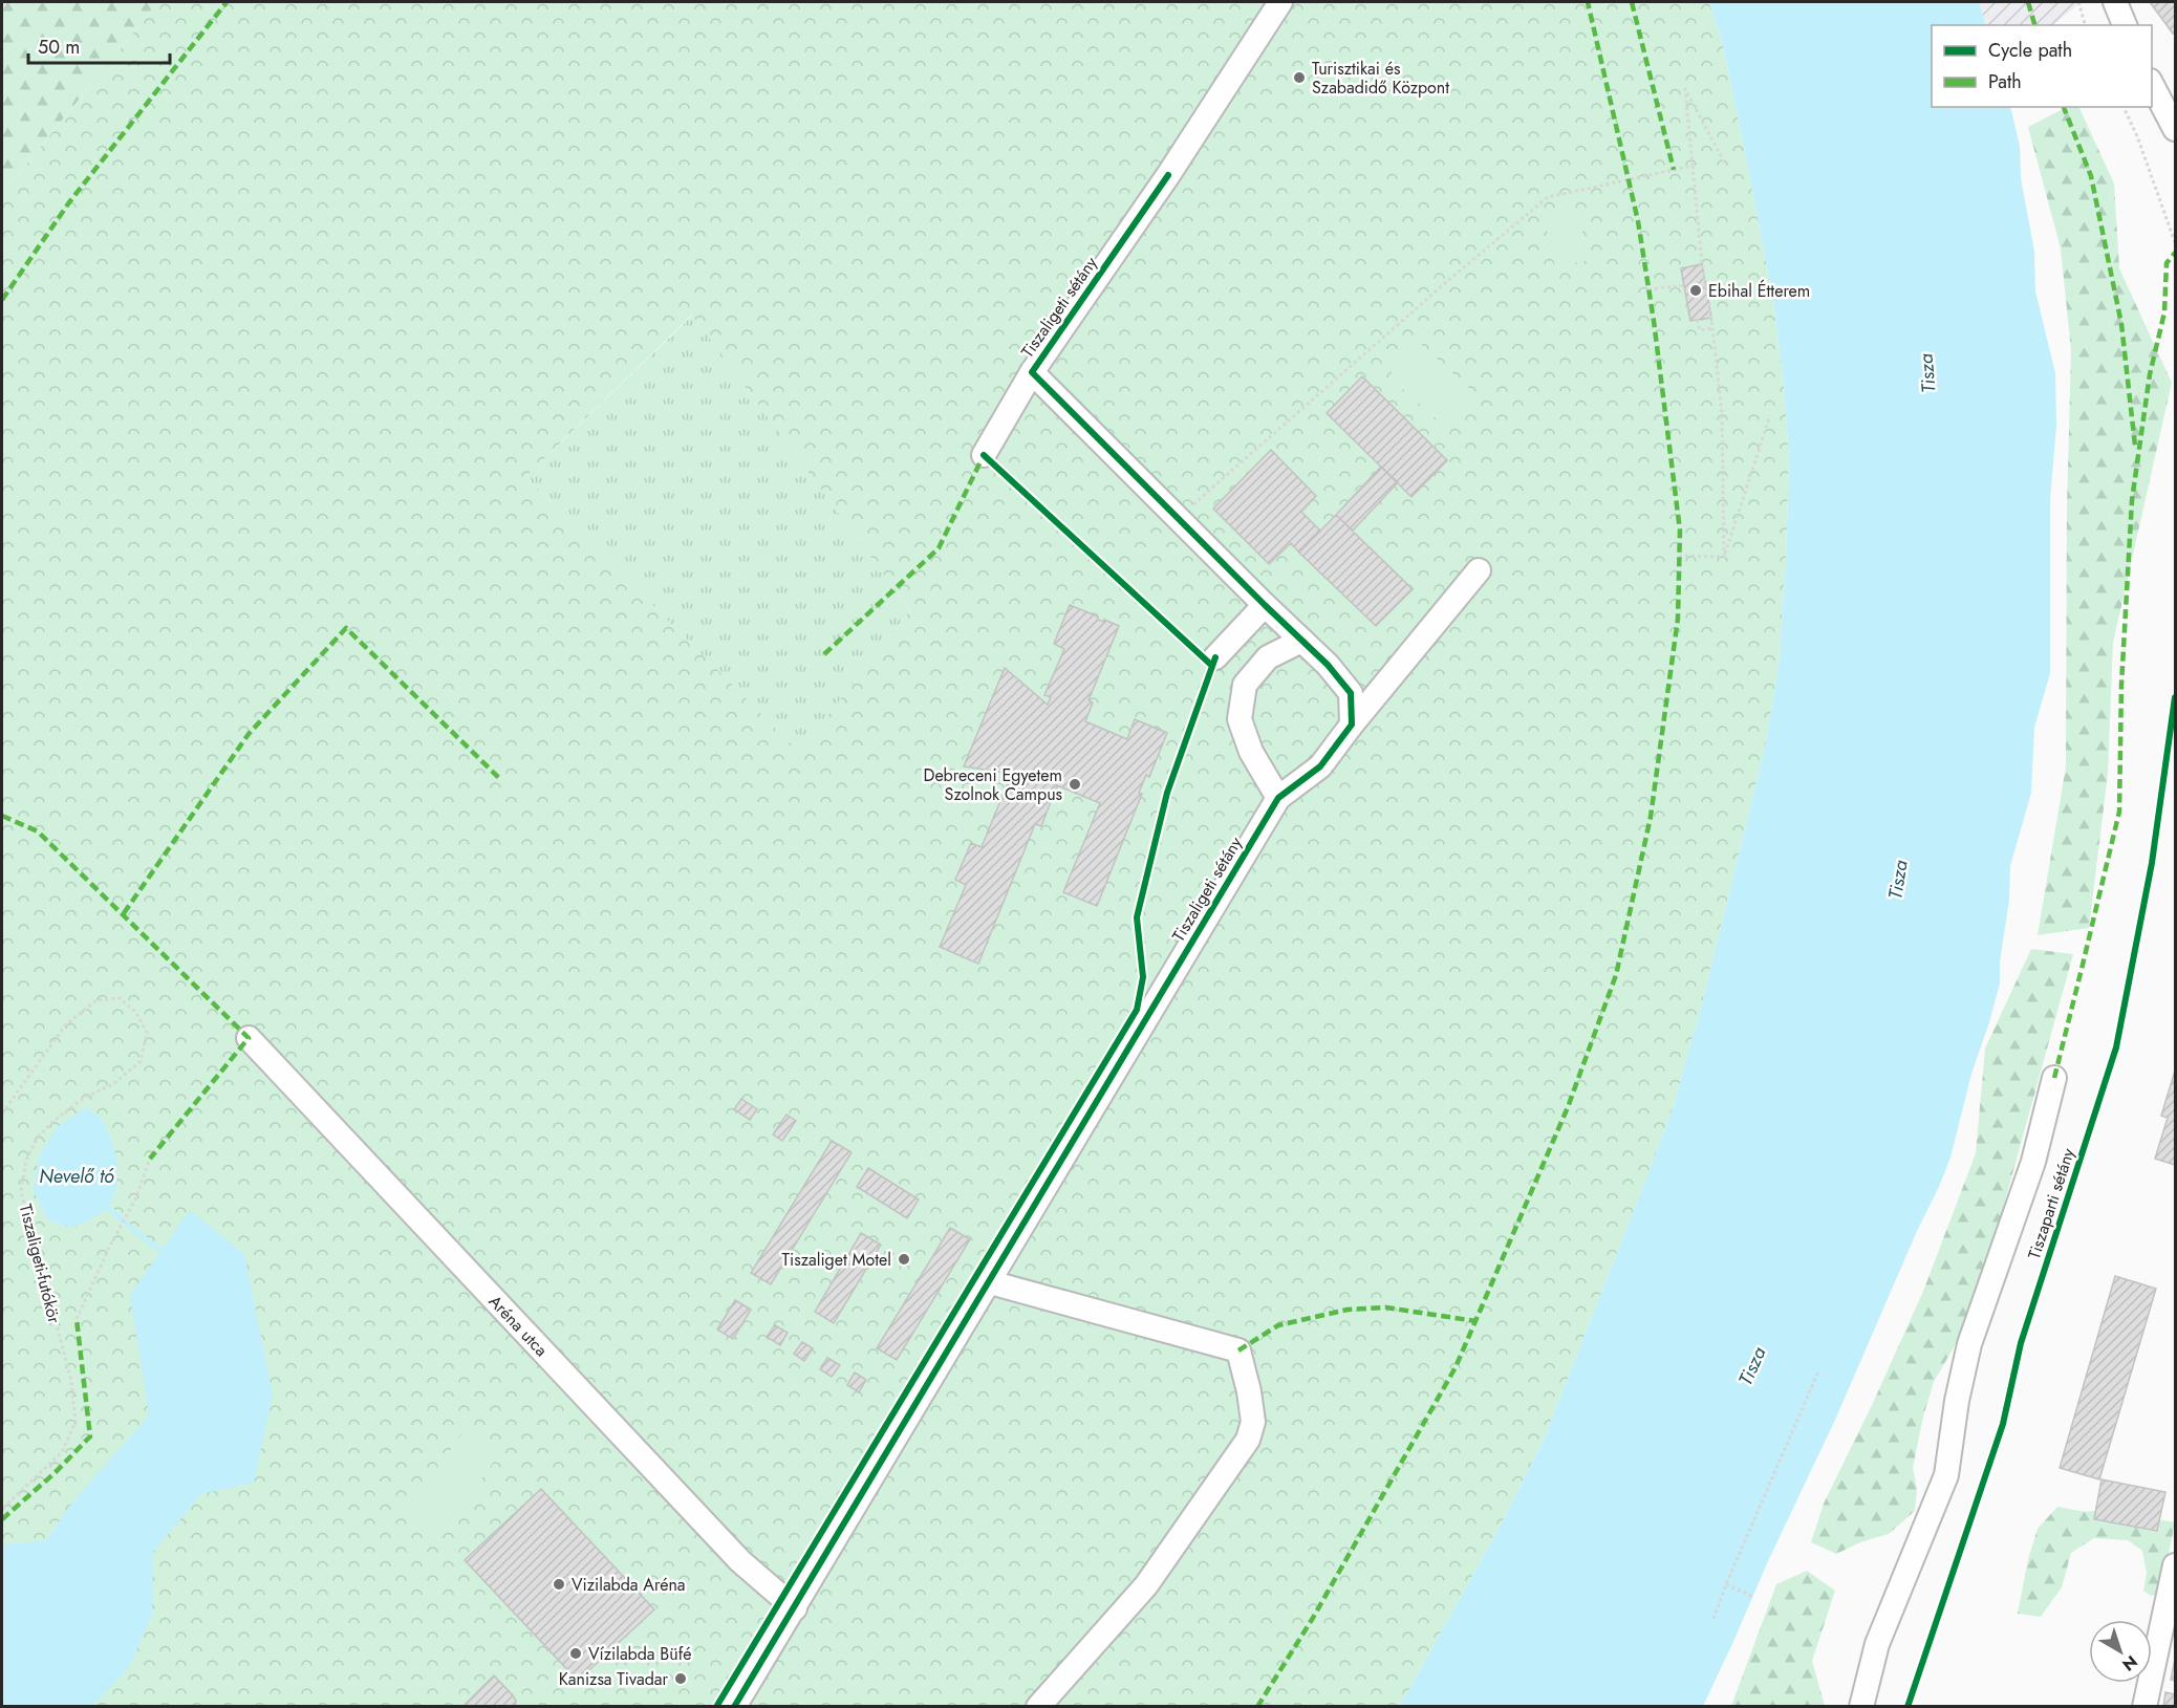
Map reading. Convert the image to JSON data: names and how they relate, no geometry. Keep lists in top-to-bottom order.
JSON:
{
  "streets": {
    "street": ["Tiszaligeti sétány", "Aréna utca"],
    "path": ["Tiszaligeti-futókör"],
    "cycle path": ["Tiszaparti sétány"]
  },
  "crossings": [
    ["Tiszaligeti sétány", "Aréna utca"]
  ],
  "water": ["Tisza", "Nevelő tó"],
  "places": [
    "Turisztikai és Szabadidő Központ",
    "Ebihal Étterem",
    "Debreceni Egyetem Szolnok Campus",
    "Tiszaliget Motel",
    "Vizilabda Aréna",
    "Vízilabda Büfé",
    "Kanizsa Tivadar"
  ],
  "legend": ["Cycle path", "Path"],
  "scale_bar": "50 m",
  "north": "bottom right"
}
